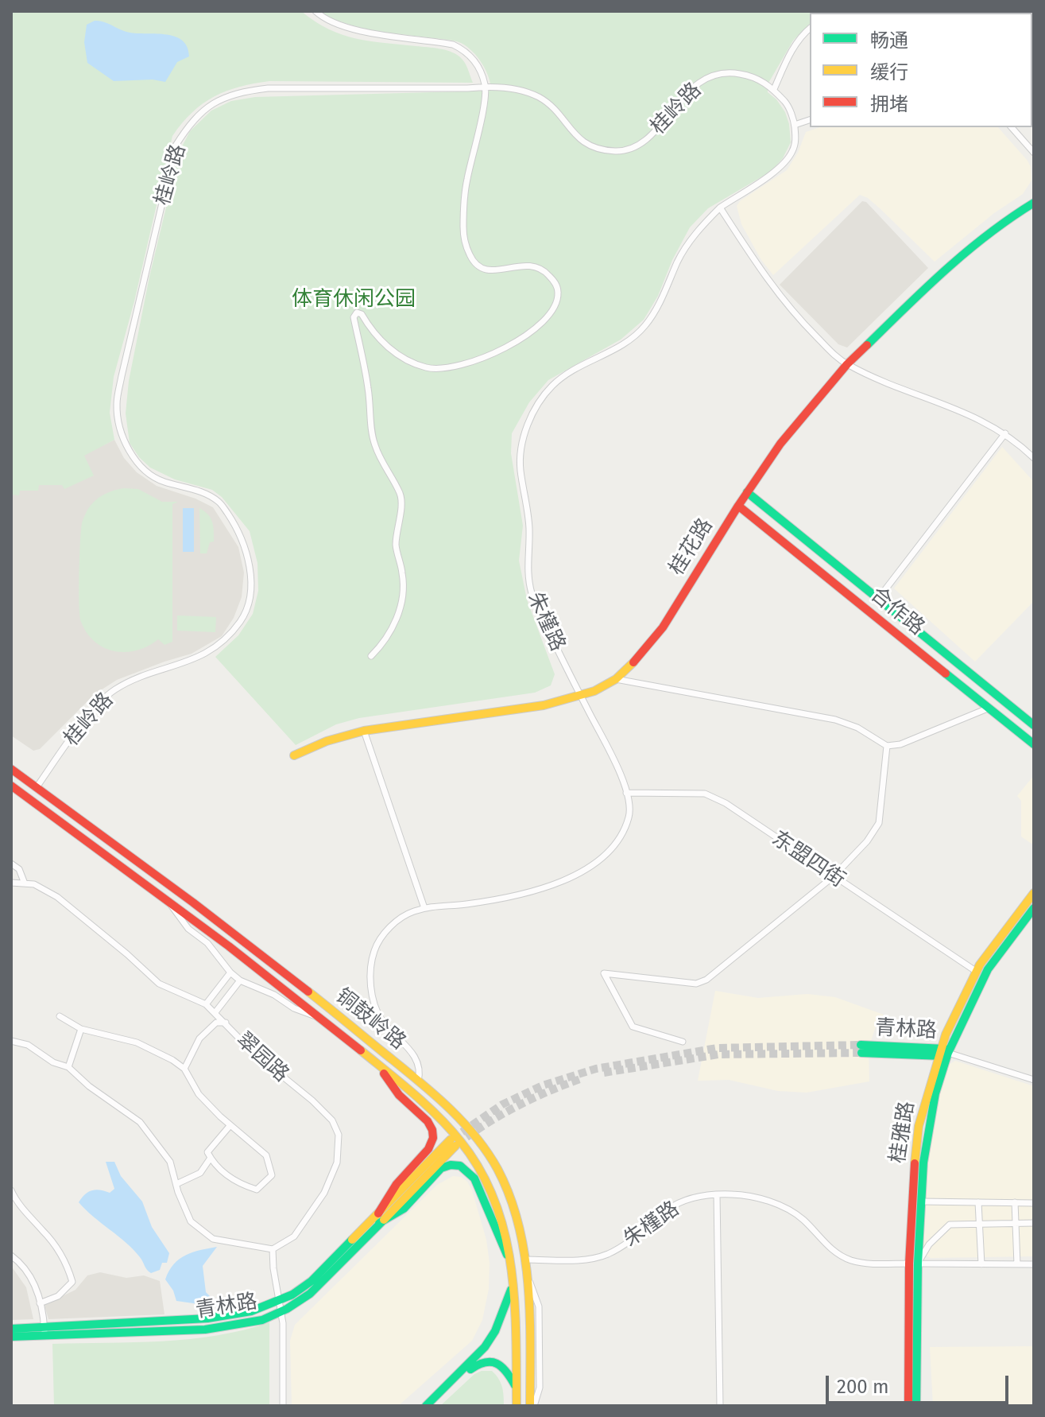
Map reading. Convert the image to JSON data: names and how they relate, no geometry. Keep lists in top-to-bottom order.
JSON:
{
  "streets": {
    "main road": [
      "桂花路",
      "合作路",
      "铜鼓岭路",
      "青林路",
      "桂雅路"
    ],
    "street": [
      "桂岭路",
      "朱槿路",
      "东盟四街",
      "翠园路"
    ]
  },
  "crossings": [
    ["桂岭路", "铜鼓岭路"],
    ["桂花路", "合作路"],
    ["桂花路", "朱槿路"],
    ["朱槿路", "东盟四街"],
    ["朱槿路", "铜鼓岭路"],
    ["朱槿路", "桂雅路"],
    ["东盟四街", "桂雅路"],
    ["青林路", "桂雅路"]
  ],
  "parks": ["体育休闲公园"],
  "legend": ["畅通", "缓行", "拥堵"],
  "scale_bar": "200 m"
}
